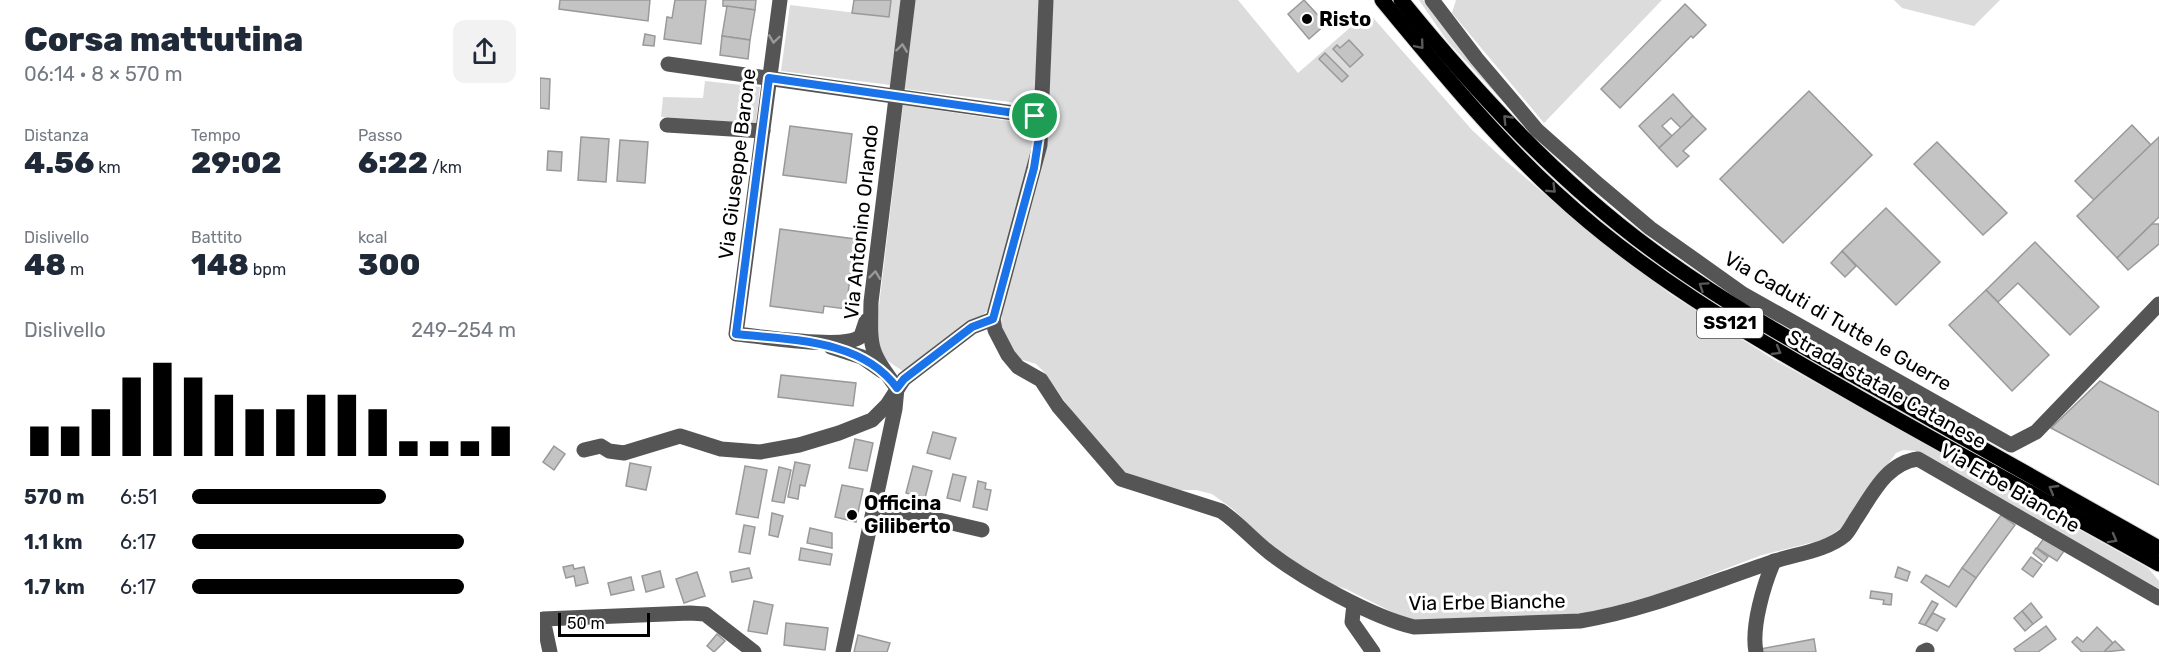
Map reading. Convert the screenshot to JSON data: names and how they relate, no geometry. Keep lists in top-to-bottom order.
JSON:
{
  "streets": {
    "main road": ["SS121", "Strada statale Catanese"],
    "street": [
      "Via Giuseppe Barone",
      "Via Antonino Orlando",
      "Via Caduti di Tutte le Guerre",
      "Via Erbe Bianche"
    ]
  },
  "one_way": ["Via Antonino Orlando"],
  "places": ["Risto", "Officina Giliberto"],
  "scale_bar": "50 m",
  "page": {
    "heading": ["Corsa mattutina", "06:14 · 8 × 570 m"],
    "stats": [
      ["Distanza", "4.56 km"],
      ["Tempo", "29:02"],
      ["Passo", "6:22 /km"],
      ["Dislivello", "48 m"],
      ["Battito", "148 bpm"],
      ["kcal", "300"]
    ],
    "chart": ["Dislivello", "249–254 m"],
    "list": [
      {
        "name": "570 m",
        "note": "6:51"
      },
      {
        "name": "1.1 km",
        "note": "6:17"
      },
      {
        "name": "1.7 km",
        "note": "6:17"
      }
    ],
    "scale": "50 m"
  }
}
